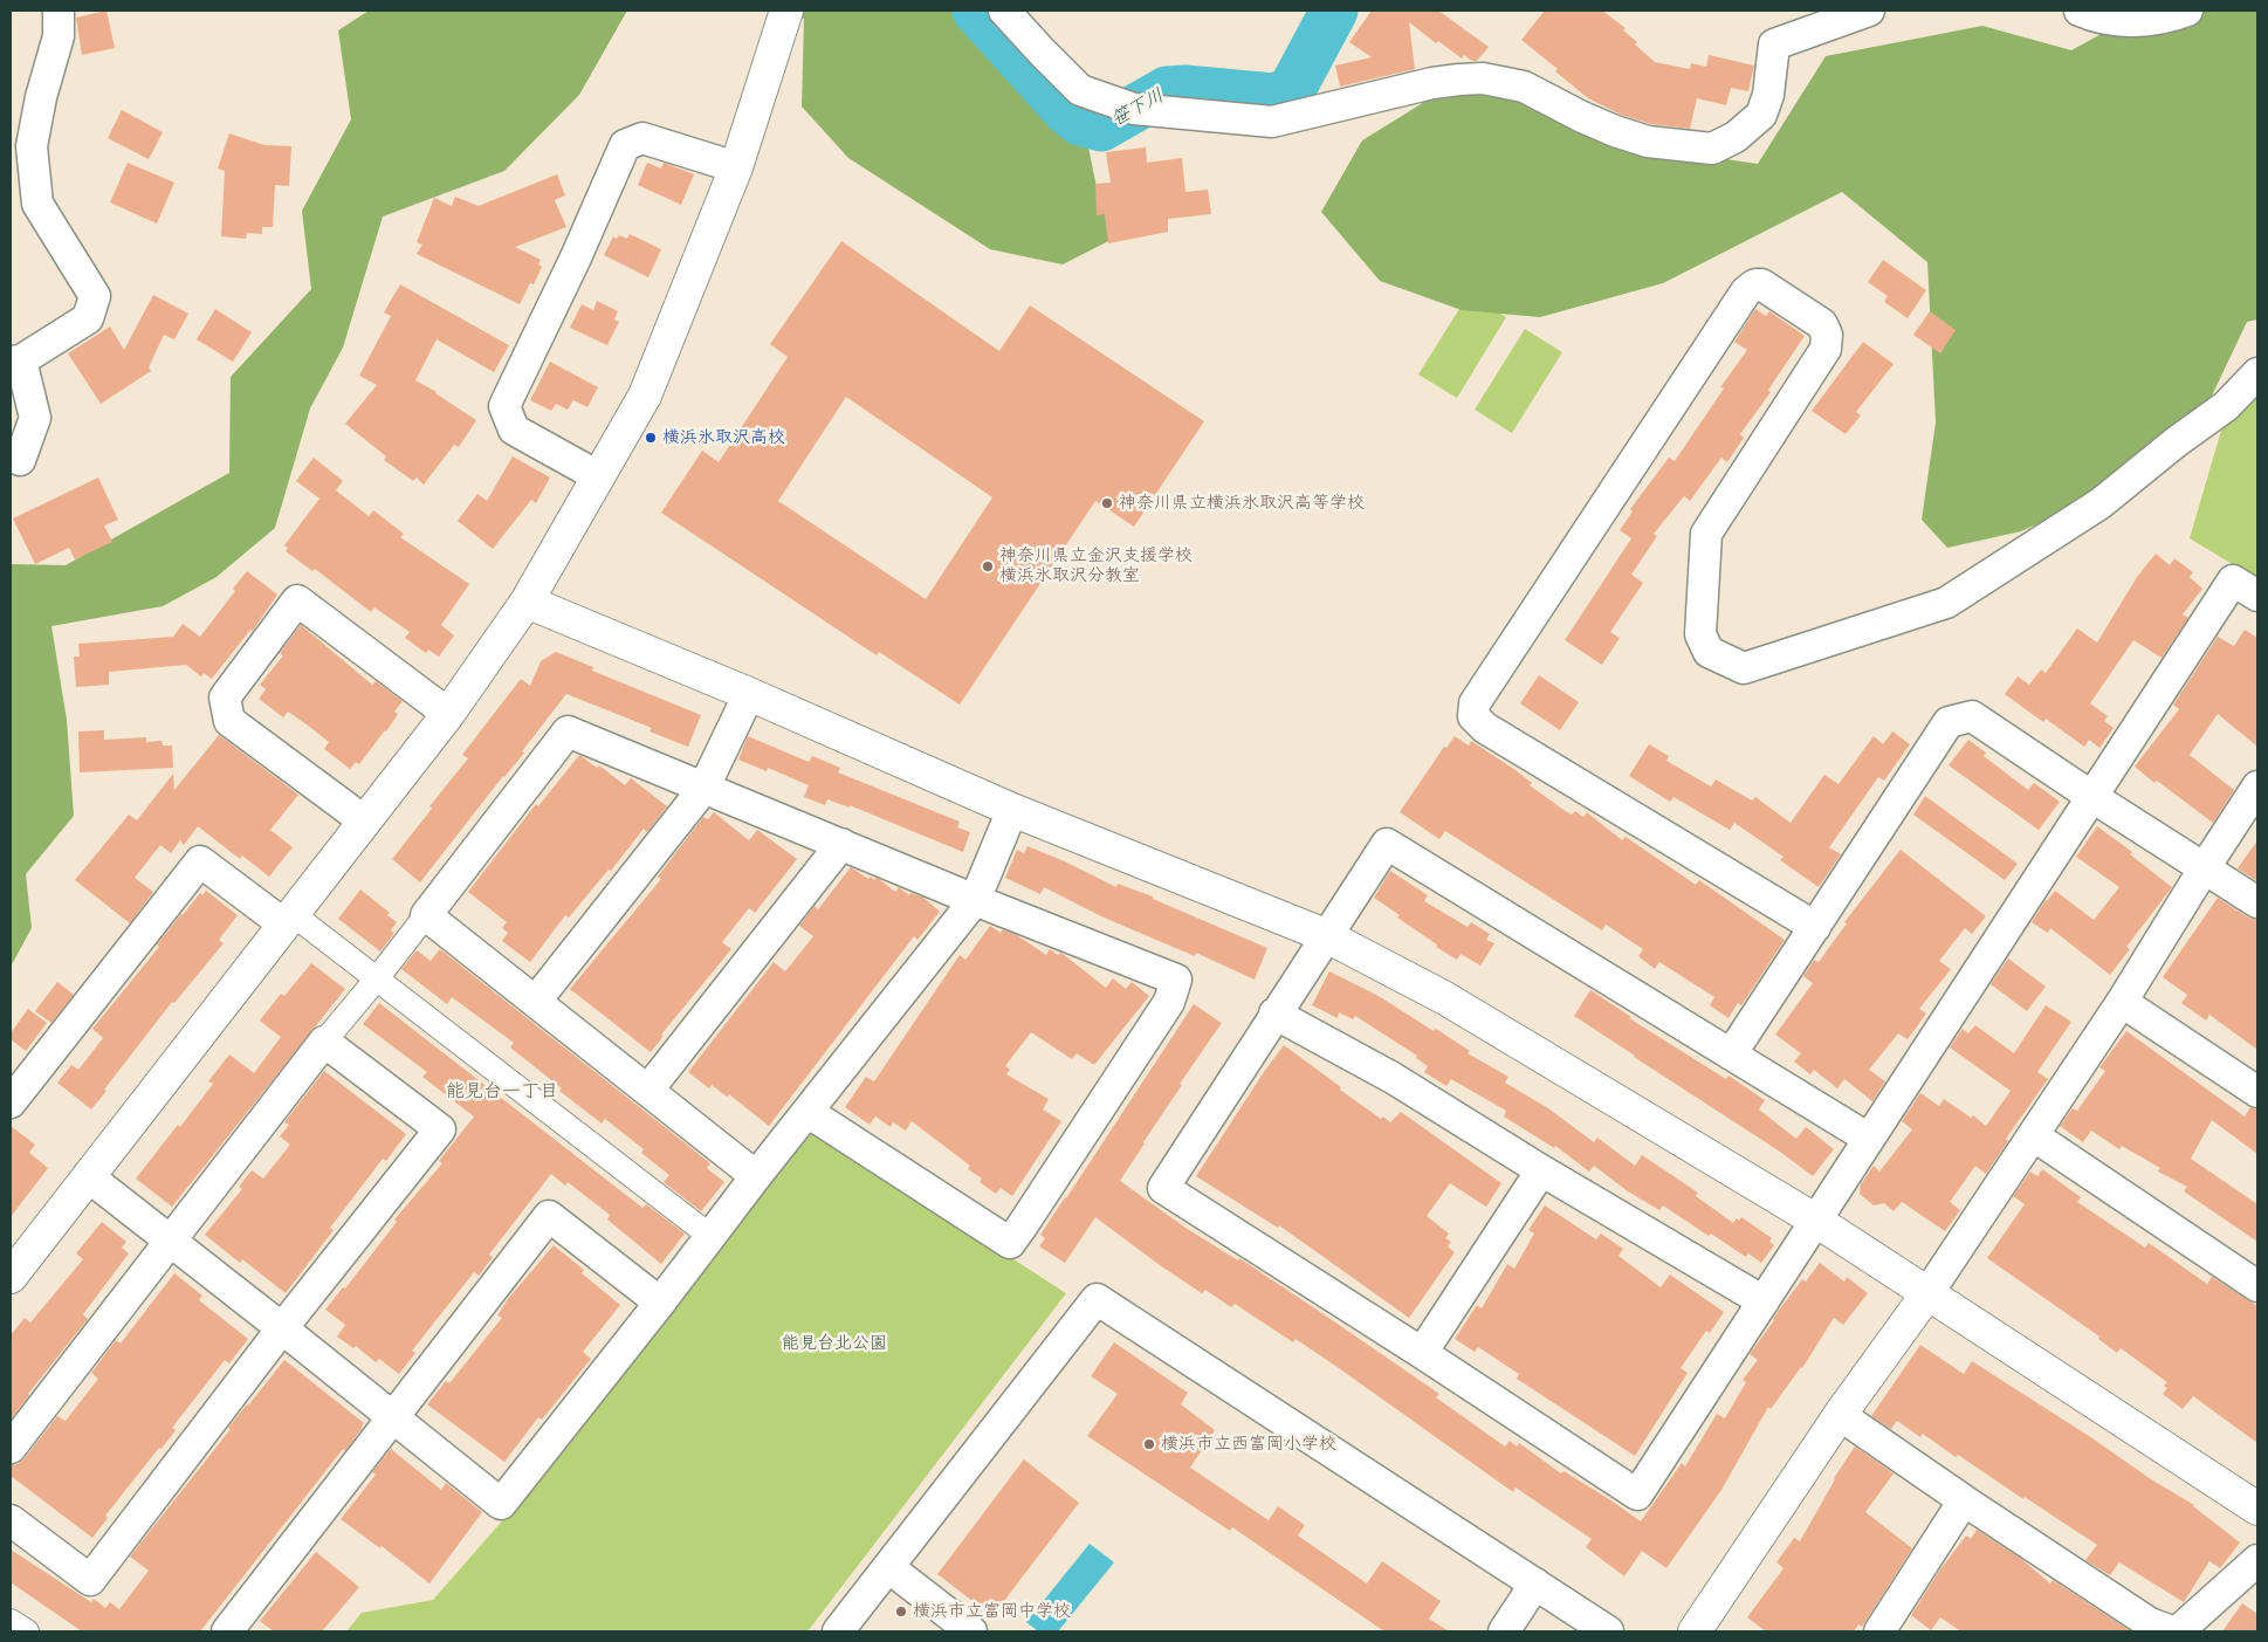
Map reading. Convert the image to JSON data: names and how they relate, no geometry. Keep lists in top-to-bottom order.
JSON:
{
  "districts": ["能見台一丁目"],
  "water": ["笹下川"],
  "parks": ["能見台北公園"],
  "places": [
    "横浜氷取沢高校",
    "神奈川県立横浜氷取沢高等学校",
    "神奈川県立金沢支援学校 横浜氷取沢分教室",
    "横浜市立西富岡小学校",
    "横浜市立富岡中学校"
  ]
}
